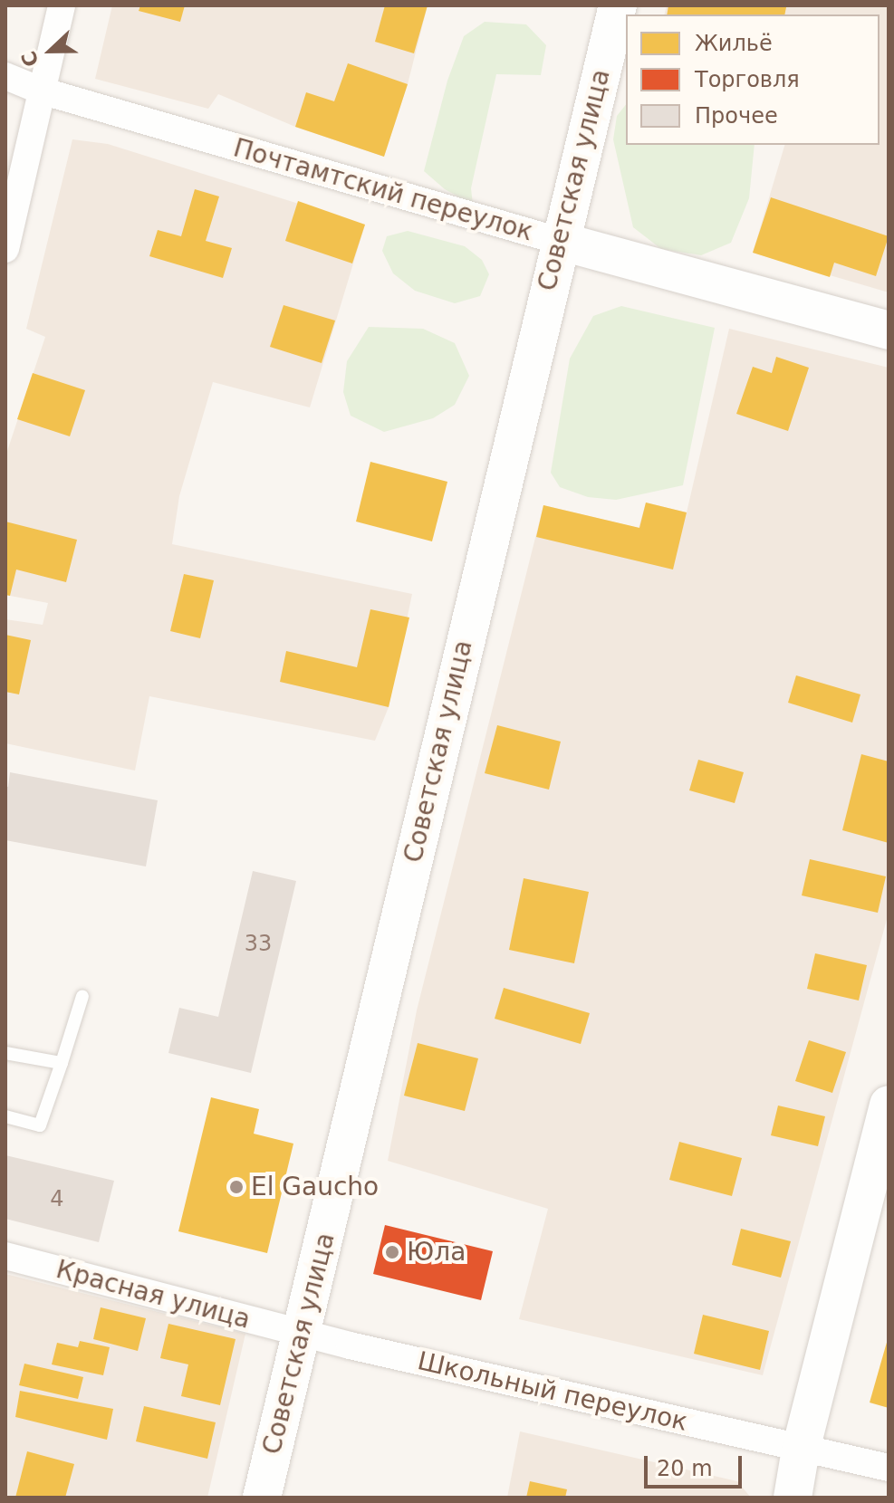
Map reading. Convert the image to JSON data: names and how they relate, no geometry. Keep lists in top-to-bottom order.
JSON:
{
  "streets": {
    "main road": ["Советская улица", "Почтамтский переулок"],
    "street": ["Красная улица", "Школьный переулок"]
  },
  "crossings": [
    ["Советская улица", "Почтамтский переулок"],
    ["Советская улица", "Красная улица"],
    ["Советская улица", "Школьный переулок"],
    ["Красная улица", "Школьный переулок"]
  ],
  "places": ["El Gaucho", "Юла"],
  "house_numbers": ["33", "4"],
  "legend": ["Жильё", "Торговля", "Прочее"],
  "scale_bar": "20 m",
  "north": "left"
}
